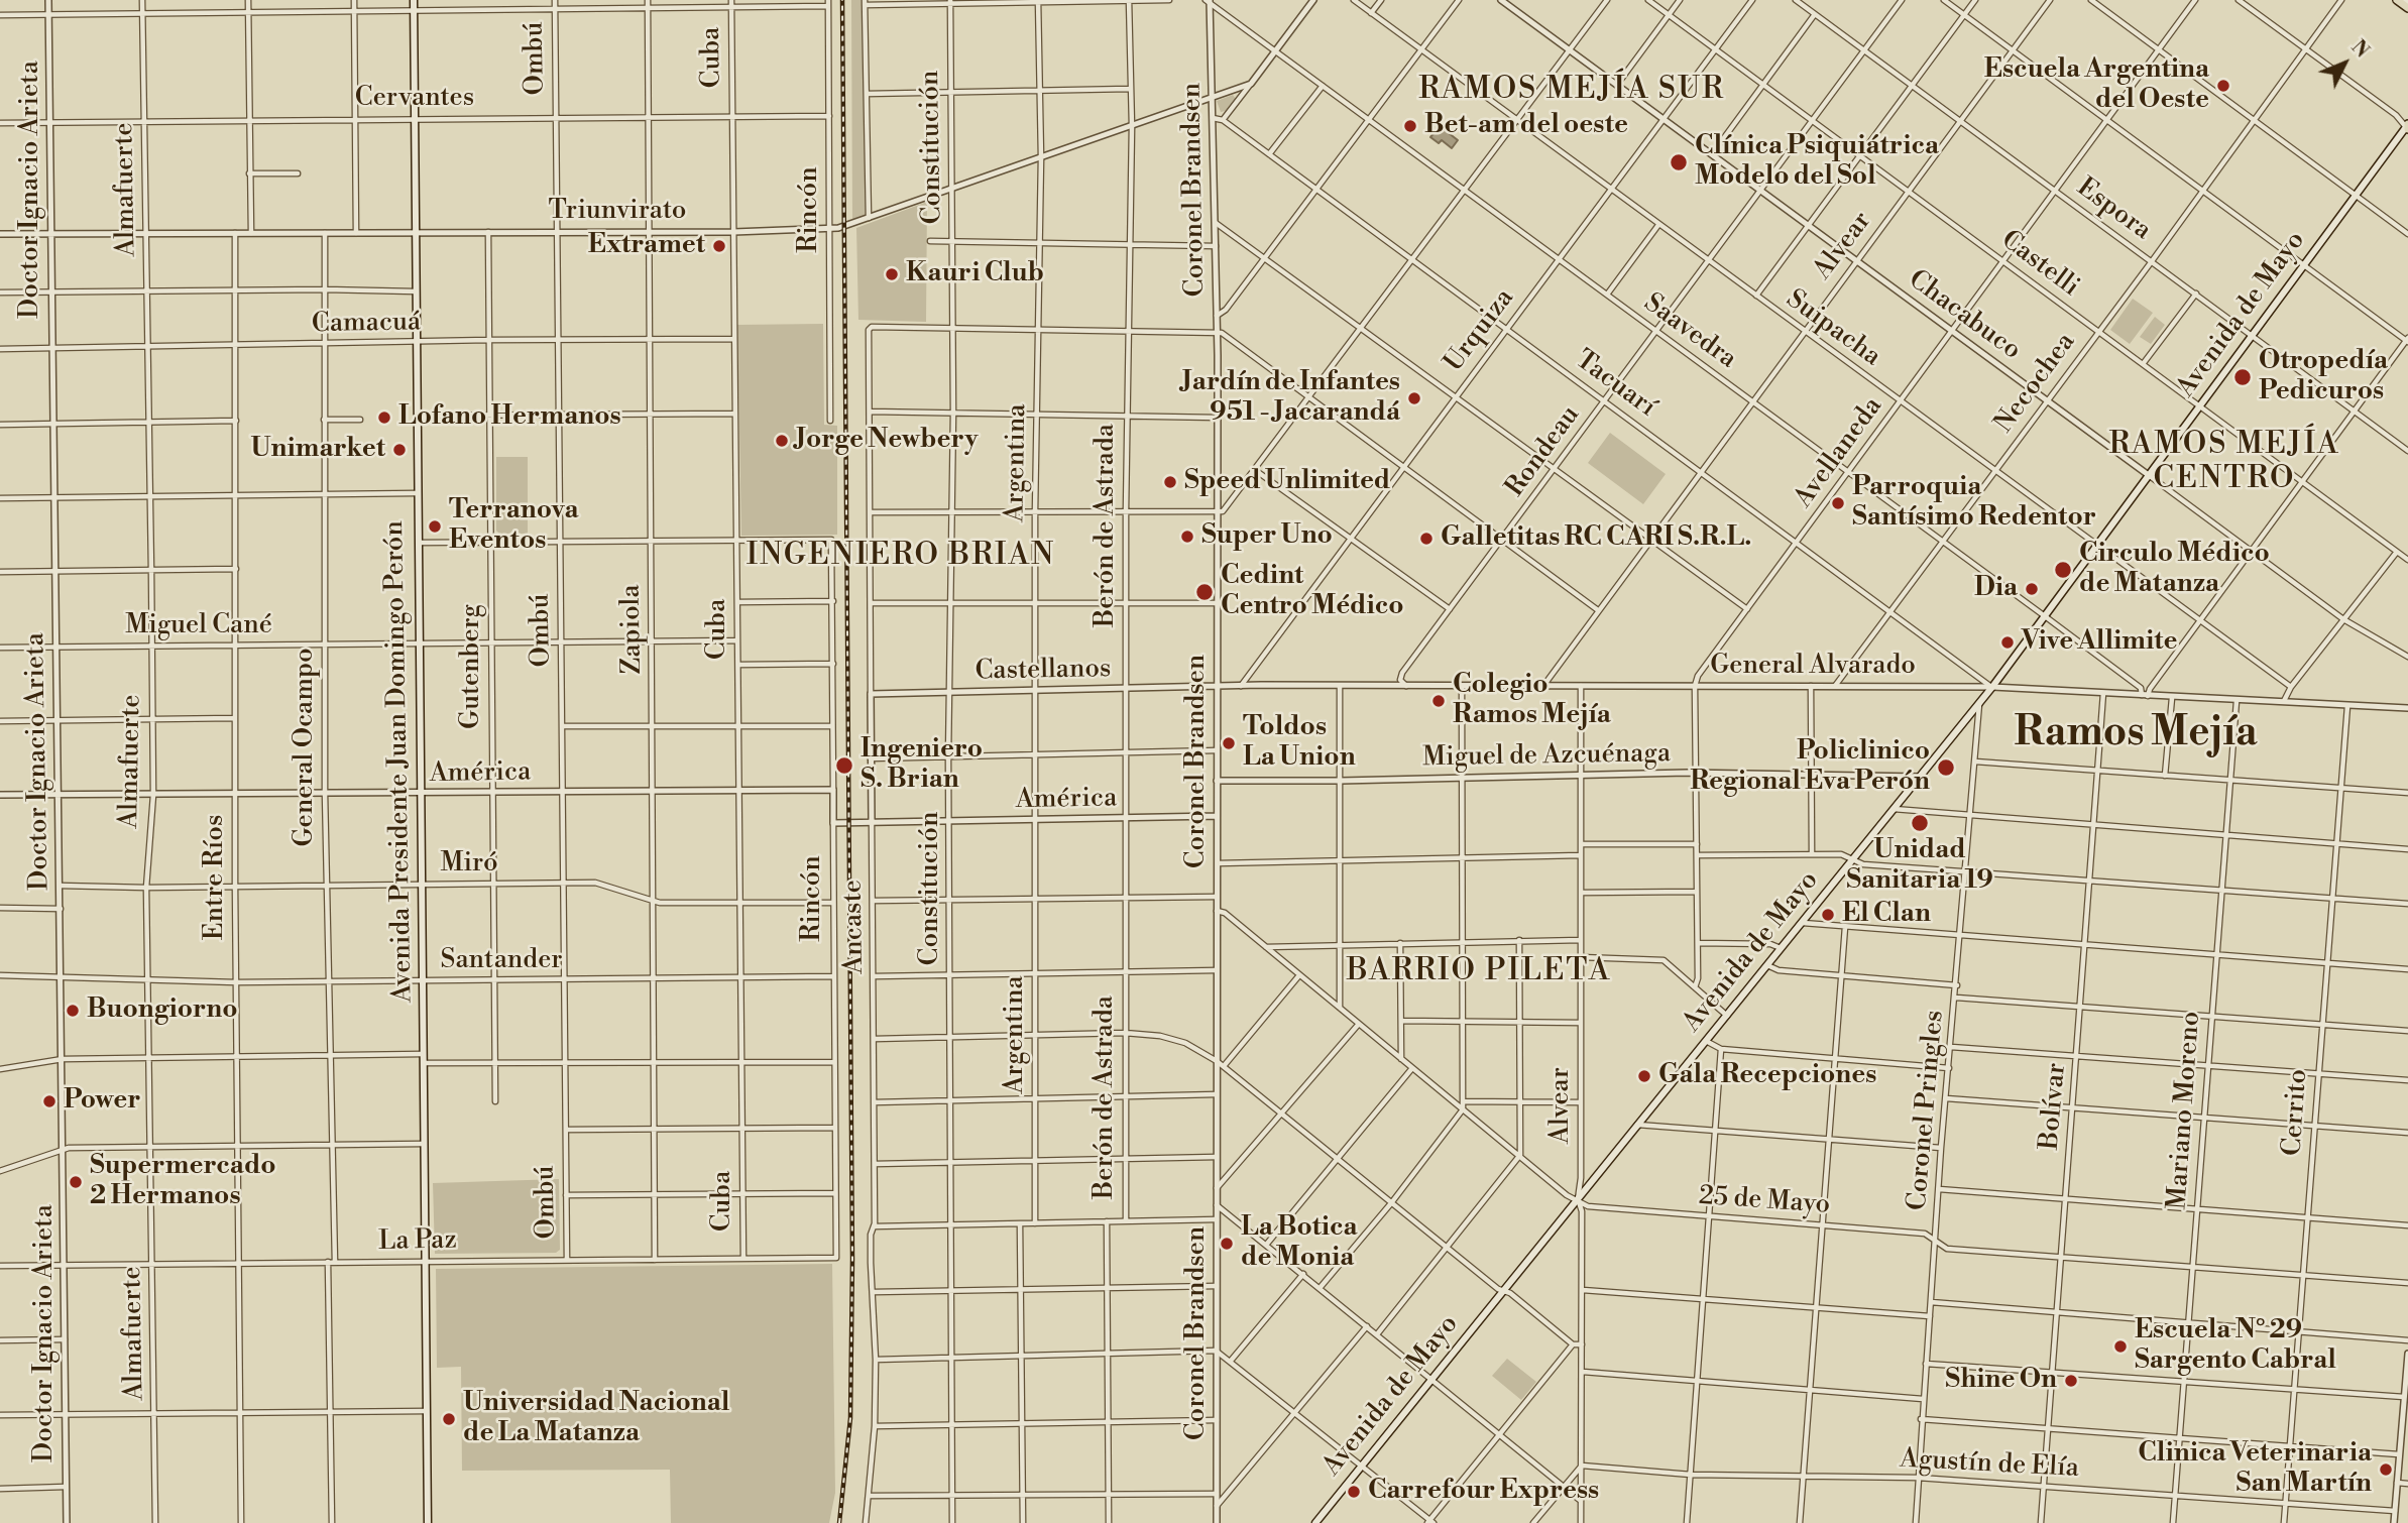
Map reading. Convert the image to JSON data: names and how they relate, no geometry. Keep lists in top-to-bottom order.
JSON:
{
  "streets": {
    "main road": ["Avenida de Mayo", "Avenida Presidente Juan Domingo Perón"],
    "street": [
      "Cuba",
      "Ombú",
      "Cervantes",
      "Constitución",
      "Doctor Ignacio Arieta",
      "Almafuerte",
      "Coronel Brandsen",
      "Rincón",
      "Espora",
      "Triunvirato",
      "Alvear",
      "Castelli",
      "Chacabuco",
      "Camacuá",
      "Suipacha",
      "Urquiza",
      "Saavedra",
      "Necochea",
      "Tacuarí",
      "Rondeau",
      "Avellaneda",
      "Argentina",
      "Berón de Astrada",
      "Miguel Cané",
      "Zapiola",
      "Gutenberg",
      "General Alvarado",
      "Castellanos",
      "General Ocampo",
      "Miguel de Azcuénaga",
      "América",
      "Miró",
      "Entre Ríos",
      "Ancaste",
      "Santander",
      "Bolívar",
      "Coronel Pringles",
      "Mariano Moreno",
      "Cerrito",
      "25 de Mayo",
      "La Paz",
      "Agustín de Elía"
    ]
  },
  "crossings": [
    ["Cuba", "Cervantes"],
    ["Cuba", "Rincón"],
    ["Cuba", "Triunvirato"],
    ["Cuba", "Camacuá"],
    ["Cuba", "Miguel Cané"],
    ["Cuba", "América"],
    ["Cuba", "Miró"],
    ["Cuba", "Santander"],
    ["Cuba", "La Paz"],
    ["Ombú", "Cervantes"],
    ["Ombú", "Triunvirato"],
    ["Ombú", "Camacuá"],
    ["Ombú", "Miguel Cané"],
    ["Ombú", "América"],
    ["Ombú", "Miró"],
    ["Ombú", "Santander"],
    ["Ombú", "La Paz"],
    ["Cervantes", "Doctor Ignacio Arieta"],
    ["Cervantes", "Almafuerte"],
    ["Cervantes", "Rincón"],
    ["Cervantes", "Zapiola"],
    ["Cervantes", "Avenida Presidente Juan Domingo Perón"],
    ["Constitución", "Triunvirato"],
    ["Constitución", "Castellanos"],
    ["Constitución", "América"],
    ["Constitución", "Ancaste"],
    ["Doctor Ignacio Arieta", "Triunvirato"],
    ["Doctor Ignacio Arieta", "Camacuá"],
    ["Doctor Ignacio Arieta", "Miguel Cané"],
    ["Doctor Ignacio Arieta", "América"],
    ["Doctor Ignacio Arieta", "Miró"],
    ["Doctor Ignacio Arieta", "Santander"],
    ["Doctor Ignacio Arieta", "La Paz"],
    ["Almafuerte", "Triunvirato"],
    ["Almafuerte", "Camacuá"],
    ["Almafuerte", "Miguel Cané"],
    ["Almafuerte", "América"],
    ["Almafuerte", "Miró"],
    ["Almafuerte", "Santander"],
    ["Almafuerte", "La Paz"],
    ["Coronel Brandsen", "Triunvirato"],
    ["Coronel Brandsen", "Saavedra"],
    ["Coronel Brandsen", "Tacuarí"],
    ["Coronel Brandsen", "General Alvarado"],
    ["Coronel Brandsen", "Castellanos"],
    ["Coronel Brandsen", "Miguel de Azcuénaga"],
    ["Coronel Brandsen", "América"],
    ["Coronel Brandsen", "25 de Mayo"],
    ["Rincón", "Triunvirato"],
    ["Rincón", "América"],
    ["Rincón", "Miró"],
    ["Rincón", "Santander"],
    ["Rincón", "La Paz"],
    ["Espora", "Alvear"],
    ["Espora", "Avenida de Mayo"],
    ["Espora", "Necochea"],
    ["Espora", "Rondeau"],
    ["Espora", "Avellaneda"],
    ["Triunvirato", "Argentina"],
    ["Triunvirato", "Berón de Astrada"],
    ["Triunvirato", "Zapiola"],
    ["Triunvirato", "Gutenberg"],
    ["Triunvirato", "General Ocampo"],
    ["Triunvirato", "Avenida Presidente Juan Domingo Perón"],
    ["Triunvirato", "Entre Ríos"],
    ["Alvear", "Castelli"],
    ["Alvear", "Avenida de Mayo"],
    ["Alvear", "Chacabuco"],
    ["Alvear", "Suipacha"],
    ["Alvear", "Saavedra"],
    ["Alvear", "Tacuarí"],
    ["Alvear", "General Alvarado"],
    ["Alvear", "Miguel de Azcuénaga"],
    ["Alvear", "25 de Mayo"],
    ["Alvear", "Agustín de Elía"],
    ["Castelli", "Avenida de Mayo"],
    ["Castelli", "Urquiza"],
    ["Castelli", "Necochea"],
    ["Castelli", "Rondeau"],
    ["Castelli", "Avellaneda"],
    ["Avenida de Mayo", "Chacabuco"],
    ["Avenida de Mayo", "Suipacha"],
    ["Avenida de Mayo", "Saavedra"],
    ["Avenida de Mayo", "Tacuarí"],
    ["Avenida de Mayo", "General Alvarado"],
    ["Avenida de Mayo", "Miguel de Azcuénaga"],
    ["Avenida de Mayo", "Coronel Pringles"],
    ["Avenida de Mayo", "25 de Mayo"],
    ["Chacabuco", "Urquiza"],
    ["Chacabuco", "Necochea"],
    ["Chacabuco", "Rondeau"],
    ["Chacabuco", "Avellaneda"],
    ["Camacuá", "Zapiola"],
    ["Camacuá", "Gutenberg"],
    ["Camacuá", "General Ocampo"],
    ["Camacuá", "Avenida Presidente Juan Domingo Perón"],
    ["Camacuá", "Entre Ríos"],
    ["Suipacha", "Urquiza"],
    ["Suipacha", "Necochea"],
    ["Suipacha", "Rondeau"],
    ["Suipacha", "Avellaneda"],
    ["Urquiza", "Saavedra"],
    ["Urquiza", "Tacuarí"],
    ["Urquiza", "General Alvarado"],
    ["Saavedra", "Necochea"],
    ["Saavedra", "Rondeau"],
    ["Saavedra", "Avellaneda"],
    ["Saavedra", "General Alvarado"],
    ["Necochea", "Tacuarí"],
    ["Necochea", "General Alvarado"],
    ["Tacuarí", "Rondeau"],
    ["Tacuarí", "Avellaneda"],
    ["Tacuarí", "General Alvarado"],
    ["Rondeau", "General Alvarado"],
    ["Avellaneda", "General Alvarado"],
    ["Argentina", "Castellanos"],
    ["Argentina", "América"],
    ["Berón de Astrada", "Castellanos"],
    ["Berón de Astrada", "América"],
    ["Miguel Cané", "Zapiola"],
    ["Miguel Cané", "Gutenberg"],
    ["Miguel Cané", "General Ocampo"],
    ["Miguel Cané", "Avenida Presidente Juan Domingo Perón"],
    ["Miguel Cané", "Entre Ríos"],
    ["Zapiola", "América"],
    ["Zapiola", "Miró"],
    ["Zapiola", "Santander"],
    ["Zapiola", "La Paz"],
    ["Gutenberg", "América"],
    ["Gutenberg", "Miró"],
    ["Gutenberg", "Santander"],
    ["General Alvarado", "Castellanos"],
    ["General Alvarado", "Bolívar"],
    ["General Alvarado", "Mariano Moreno"],
    ["General Alvarado", "Cerrito"],
    ["Castellanos", "Ancaste"],
    ["General Ocampo", "América"],
    ["General Ocampo", "Miró"],
    ["General Ocampo", "Santander"],
    ["General Ocampo", "La Paz"],
    ["Avenida Presidente Juan Domingo Perón", "América"],
    ["Avenida Presidente Juan Domingo Perón", "Miró"],
    ["Avenida Presidente Juan Domingo Perón", "Santander"],
    ["Avenida Presidente Juan Domingo Perón", "La Paz"],
    ["América", "Entre Ríos"],
    ["América", "Ancaste"],
    ["Miró", "Entre Ríos"],
    ["Entre Ríos", "Santander"],
    ["Entre Ríos", "La Paz"],
    ["Bolívar", "25 de Mayo"],
    ["Bolívar", "Agustín de Elía"],
    ["Coronel Pringles", "25 de Mayo"],
    ["Coronel Pringles", "Agustín de Elía"],
    ["Mariano Moreno", "25 de Mayo"],
    ["Mariano Moreno", "Agustín de Elía"],
    ["Cerrito", "25 de Mayo"],
    ["Cerrito", "Agustín de Elía"]
  ],
  "districts": [
    "RAMOS MEJÍA SUR",
    "RAMOS MEJÍA CENTRO",
    "INGENIERO BRIAN",
    "Ramos Mejía",
    "BARRIO PILETA"
  ],
  "places": [
    "Escuela Argentina del Oeste",
    "Bet-am del oeste",
    "Clínica Psiquiátrica Modelo del Sol",
    "Extramet",
    "Kauri Club",
    "Otropedía Pedicuros",
    "Jardín de Infantes 951 - Jacarandá",
    "Lofano Hermanos",
    "Jorge Newbery",
    "Unimarket",
    "Speed Unlimited",
    "Parroquia Santísimo Redentor",
    "Terranova Eventos",
    "Super Uno",
    "Galletitas RC CARI S.R.L.",
    "Circulo Médico de Matanza",
    "Dia",
    "Cedint Centro Médico",
    "Vive Allimite",
    "Colegio Ramos Mejía",
    "Toldos La Union",
    "Ingeniero S. Brian",
    "Policlinico Regional Eva Perón",
    "Unidad Sanitaria 19",
    "El Clan",
    "Buongiorno",
    "Gala Recepciones",
    "Power",
    "Supermercado 2 Hermanos",
    "La Botica de Monia",
    "Escuela N° 29 Sargento Cabral",
    "Shine On",
    "Universidad Nacional de La Matanza",
    "Clinica Veterinaria San Martín",
    "Carrefour Express"
  ],
  "north": "top right"
}
